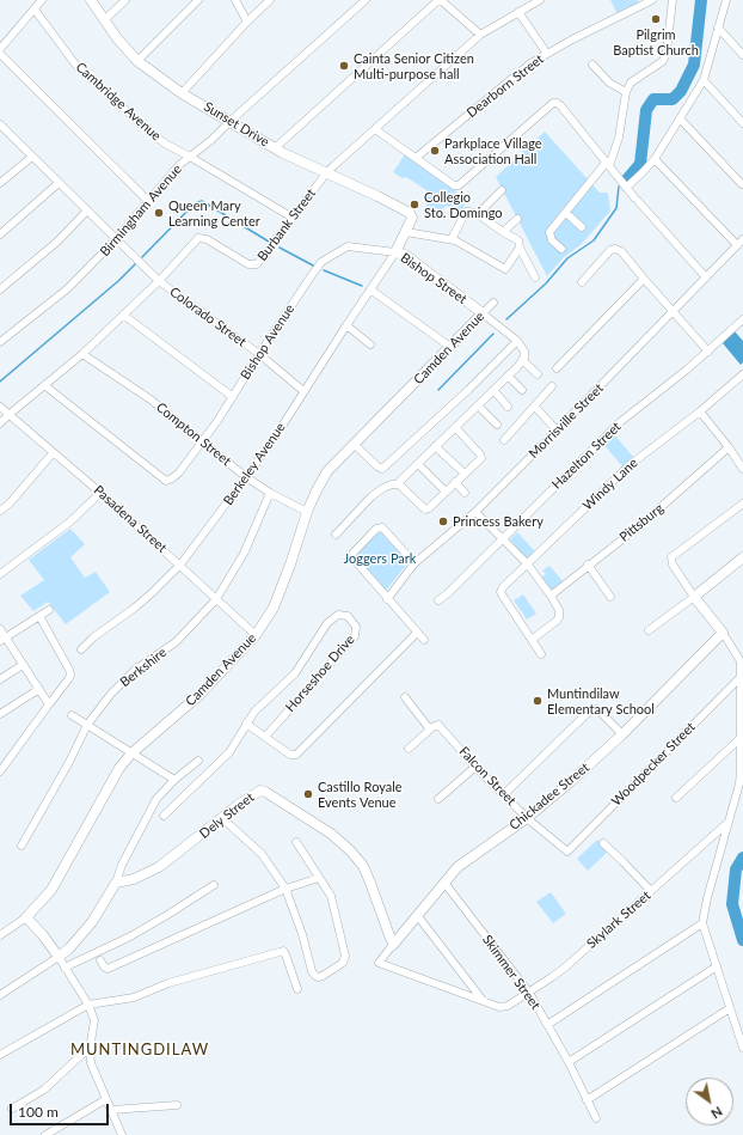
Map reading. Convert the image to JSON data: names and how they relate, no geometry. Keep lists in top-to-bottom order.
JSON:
{
  "streets": {
    "street": [
      "Dearborn Street",
      "Cambridge Avenue",
      "Sunset Drive",
      "Birmingham Avenue",
      "Burbank Street",
      "Bishop Street",
      "Colorado Street",
      "Bishop Avenue",
      "Camden Avenue",
      "Morrisville Street",
      "Compton Street",
      "Hazelton Street",
      "Berkeley Avenue",
      "Windy Lane",
      "Pasadena Street",
      "Pittsburg",
      "Berkshire",
      "Horseshoe Drive",
      "Woodpecker Street",
      "Falcon Street",
      "Chickadee Street",
      "Dely Street",
      "Skylark Street",
      "Skimmer Street"
    ]
  },
  "crossings": [
    ["Cambridge Avenue", "Birmingham Avenue"],
    ["Cambridge Avenue", "Burbank Street"],
    ["Sunset Drive", "Birmingham Avenue"],
    ["Sunset Drive", "Burbank Street"],
    ["Birmingham Avenue", "Colorado Street"],
    ["Burbank Street", "Colorado Street"],
    ["Burbank Street", "Bishop Avenue"],
    ["Burbank Street", "Compton Street"],
    ["Burbank Street", "Pasadena Street"],
    ["Bishop Street", "Bishop Avenue"],
    ["Bishop Street", "Camden Avenue"],
    ["Bishop Street", "Berkeley Avenue"],
    ["Colorado Street", "Bishop Avenue"],
    ["Colorado Street", "Berkeley Avenue"],
    ["Bishop Avenue", "Compton Street"],
    ["Bishop Avenue", "Berkeley Avenue"],
    ["Camden Avenue", "Compton Street"],
    ["Camden Avenue", "Pasadena Street"],
    ["Compton Street", "Berkeley Avenue"],
    ["Compton Street", "Berkshire"],
    ["Berkeley Avenue", "Pasadena Street"],
    ["Pasadena Street", "Berkshire"],
    ["Woodpecker Street", "Falcon Street"],
    ["Falcon Street", "Chickadee Street"],
    ["Chickadee Street", "Dely Street"],
    ["Chickadee Street", "Skylark Street"],
    ["Chickadee Street", "Skimmer Street"],
    ["Skylark Street", "Skimmer Street"]
  ],
  "districts": ["MUNTINGDILAW"],
  "parks": ["Joggers Park"],
  "places": [
    "Pilgrim Baptist Church",
    "Cainta Senior Citizen Multi-purpose hall",
    "Parkplace Village Association Hall",
    "Collegio Sto. Domingo",
    "Queen Mary Learning Center",
    "Princess Bakery",
    "Muntindilaw Elementary School",
    "Castillo Royale Events Venue"
  ],
  "scale_bar": "100 m",
  "north": "bottom right"
}
